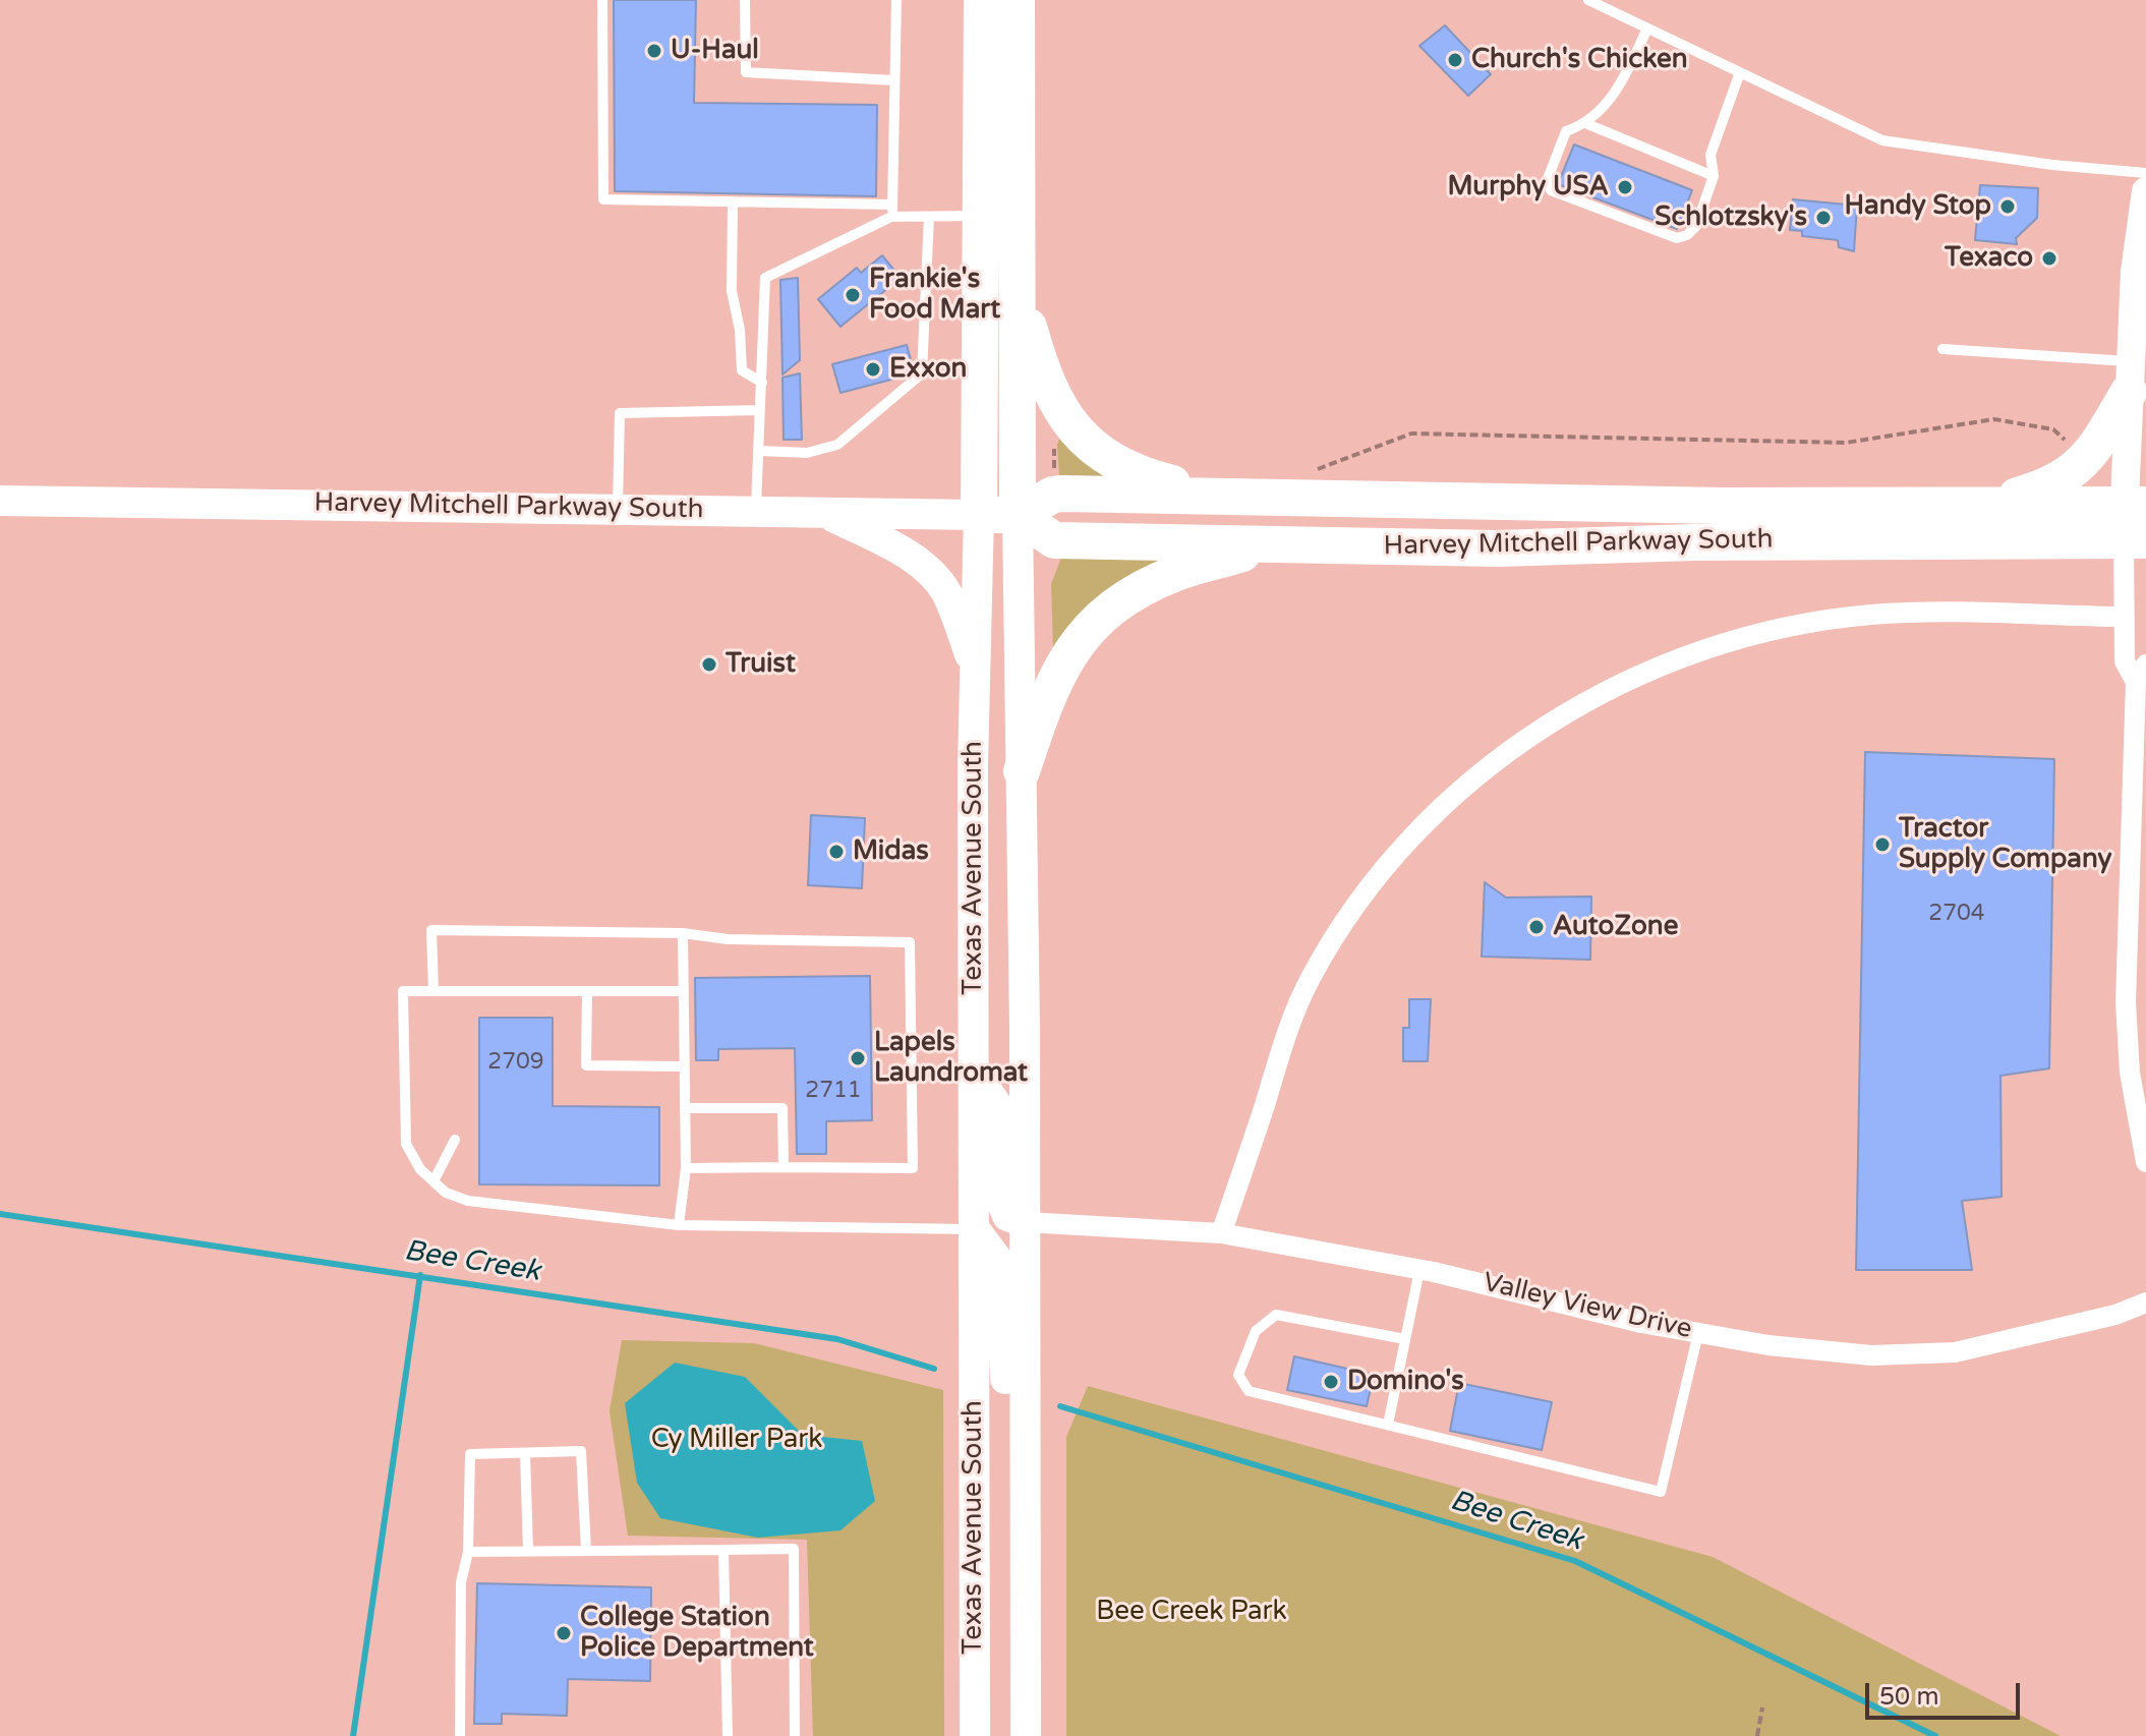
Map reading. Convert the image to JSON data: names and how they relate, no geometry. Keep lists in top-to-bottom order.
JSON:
{
  "streets": {
    "highway": ["Harvey Mitchell Parkway South", "Texas Avenue South"],
    "street": ["Valley View Drive"]
  },
  "crossings": [
    ["Harvey Mitchell Parkway South", "Texas Avenue South"],
    ["Texas Avenue South", "Valley View Drive"]
  ],
  "water": ["Bee Creek"],
  "parks": ["Cy Miller Park", "Bee Creek Park"],
  "places": [
    "U-Haul",
    "Church's Chicken",
    "Murphy USA",
    "Handy Stop",
    "Schlotzsky's",
    "Texaco",
    "Frankie's Food Mart",
    "Exxon",
    "Truist",
    "Tractor Supply Company",
    "Midas",
    "AutoZone",
    "Lapels Laundromat",
    "Domino's",
    "College Station Police Department"
  ],
  "house_numbers": ["2704", "2709", "2711"],
  "scale_bar": "50 m"
}
